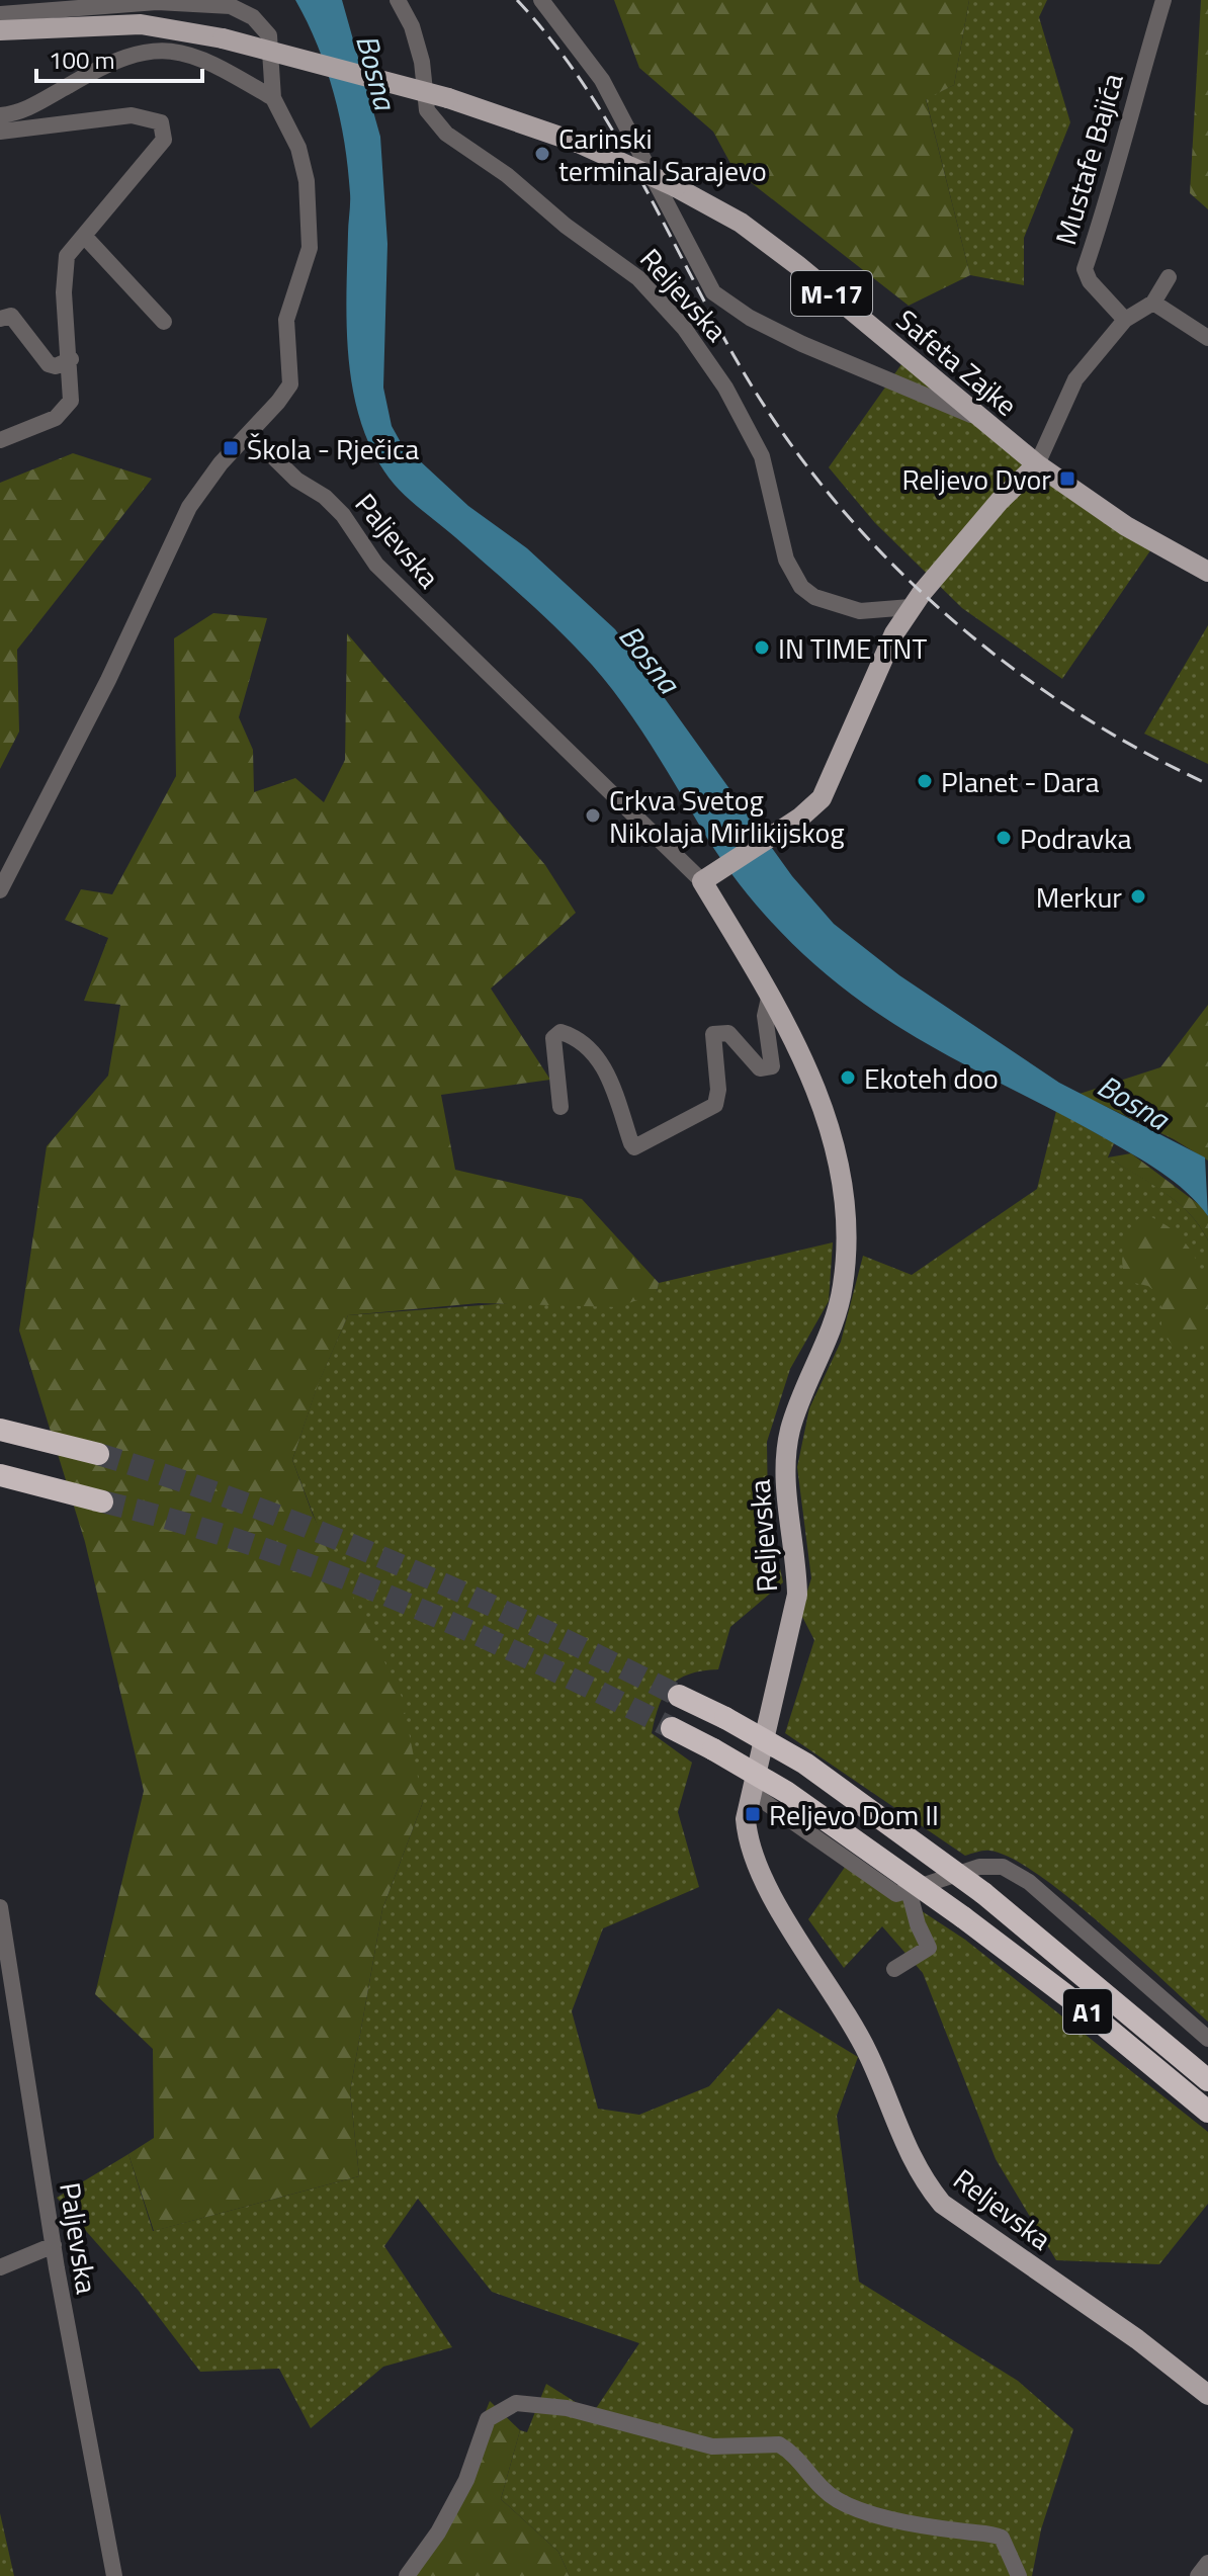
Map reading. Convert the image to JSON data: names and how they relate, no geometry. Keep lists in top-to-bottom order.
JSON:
{
  "streets": {
    "highway": ["A1"],
    "main road": ["M-17", "Reljevska", "Safeta Zajke"],
    "street": ["Mustafe Bajića", "Paljevska"]
  },
  "crossings": [
    ["Reljevska", "Paljevska"]
  ],
  "water": ["Bosna"],
  "places": {
    "other": [
      "Carinski terminal Sarajevo",
      "IN TIME TNT",
      "Planet - Dara",
      "Crkva Svetog Nikolaja Mirlikijskog",
      "Podravka",
      "Merkur",
      "Ekoteh doo"
    ],
    "transit": ["Škola - Rječica", "Reljevo Dvor", "Reljevo Dom II"]
  },
  "scale_bar": "100 m"
}
